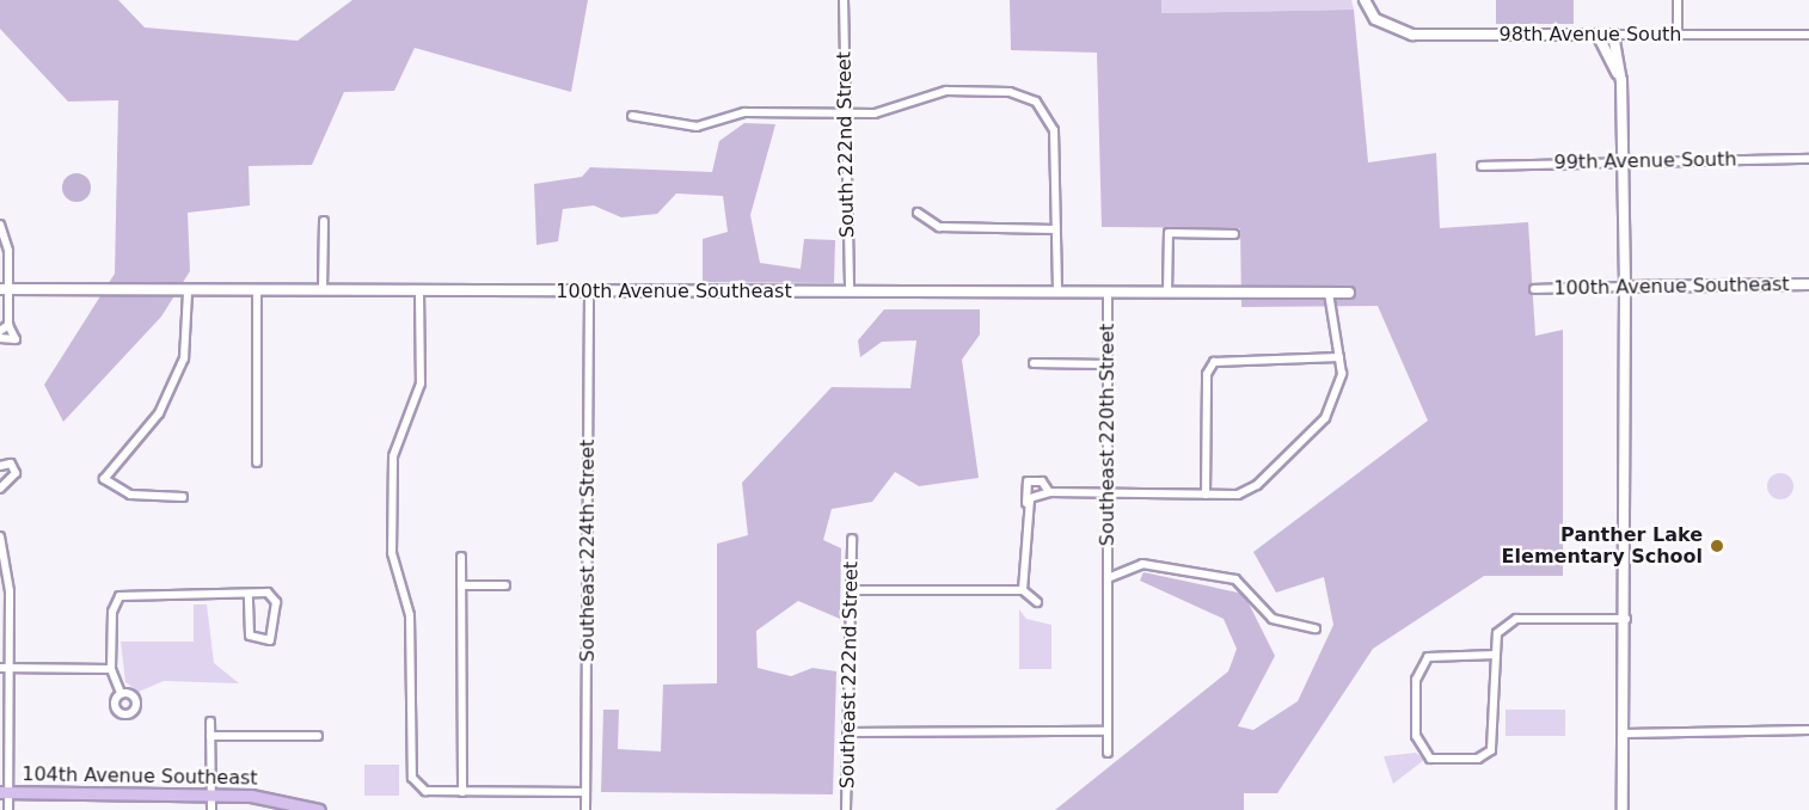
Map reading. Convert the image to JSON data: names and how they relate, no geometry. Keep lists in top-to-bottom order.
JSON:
{
  "streets": {
    "main road": ["104th Avenue Southeast"],
    "street": [
      "98th Avenue South",
      "South 222nd Street",
      "99th Avenue South",
      "100th Avenue Southeast",
      "Southeast 220th Street",
      "Southeast 224th Street",
      "Southeast 222nd Street"
    ]
  },
  "crossings": [
    ["South 222nd Street", "100th Avenue Southeast"],
    ["100th Avenue Southeast", "Southeast 220th Street"],
    ["100th Avenue Southeast", "Southeast 224th Street"]
  ],
  "places": ["Panther Lake Elementary School"]
}
